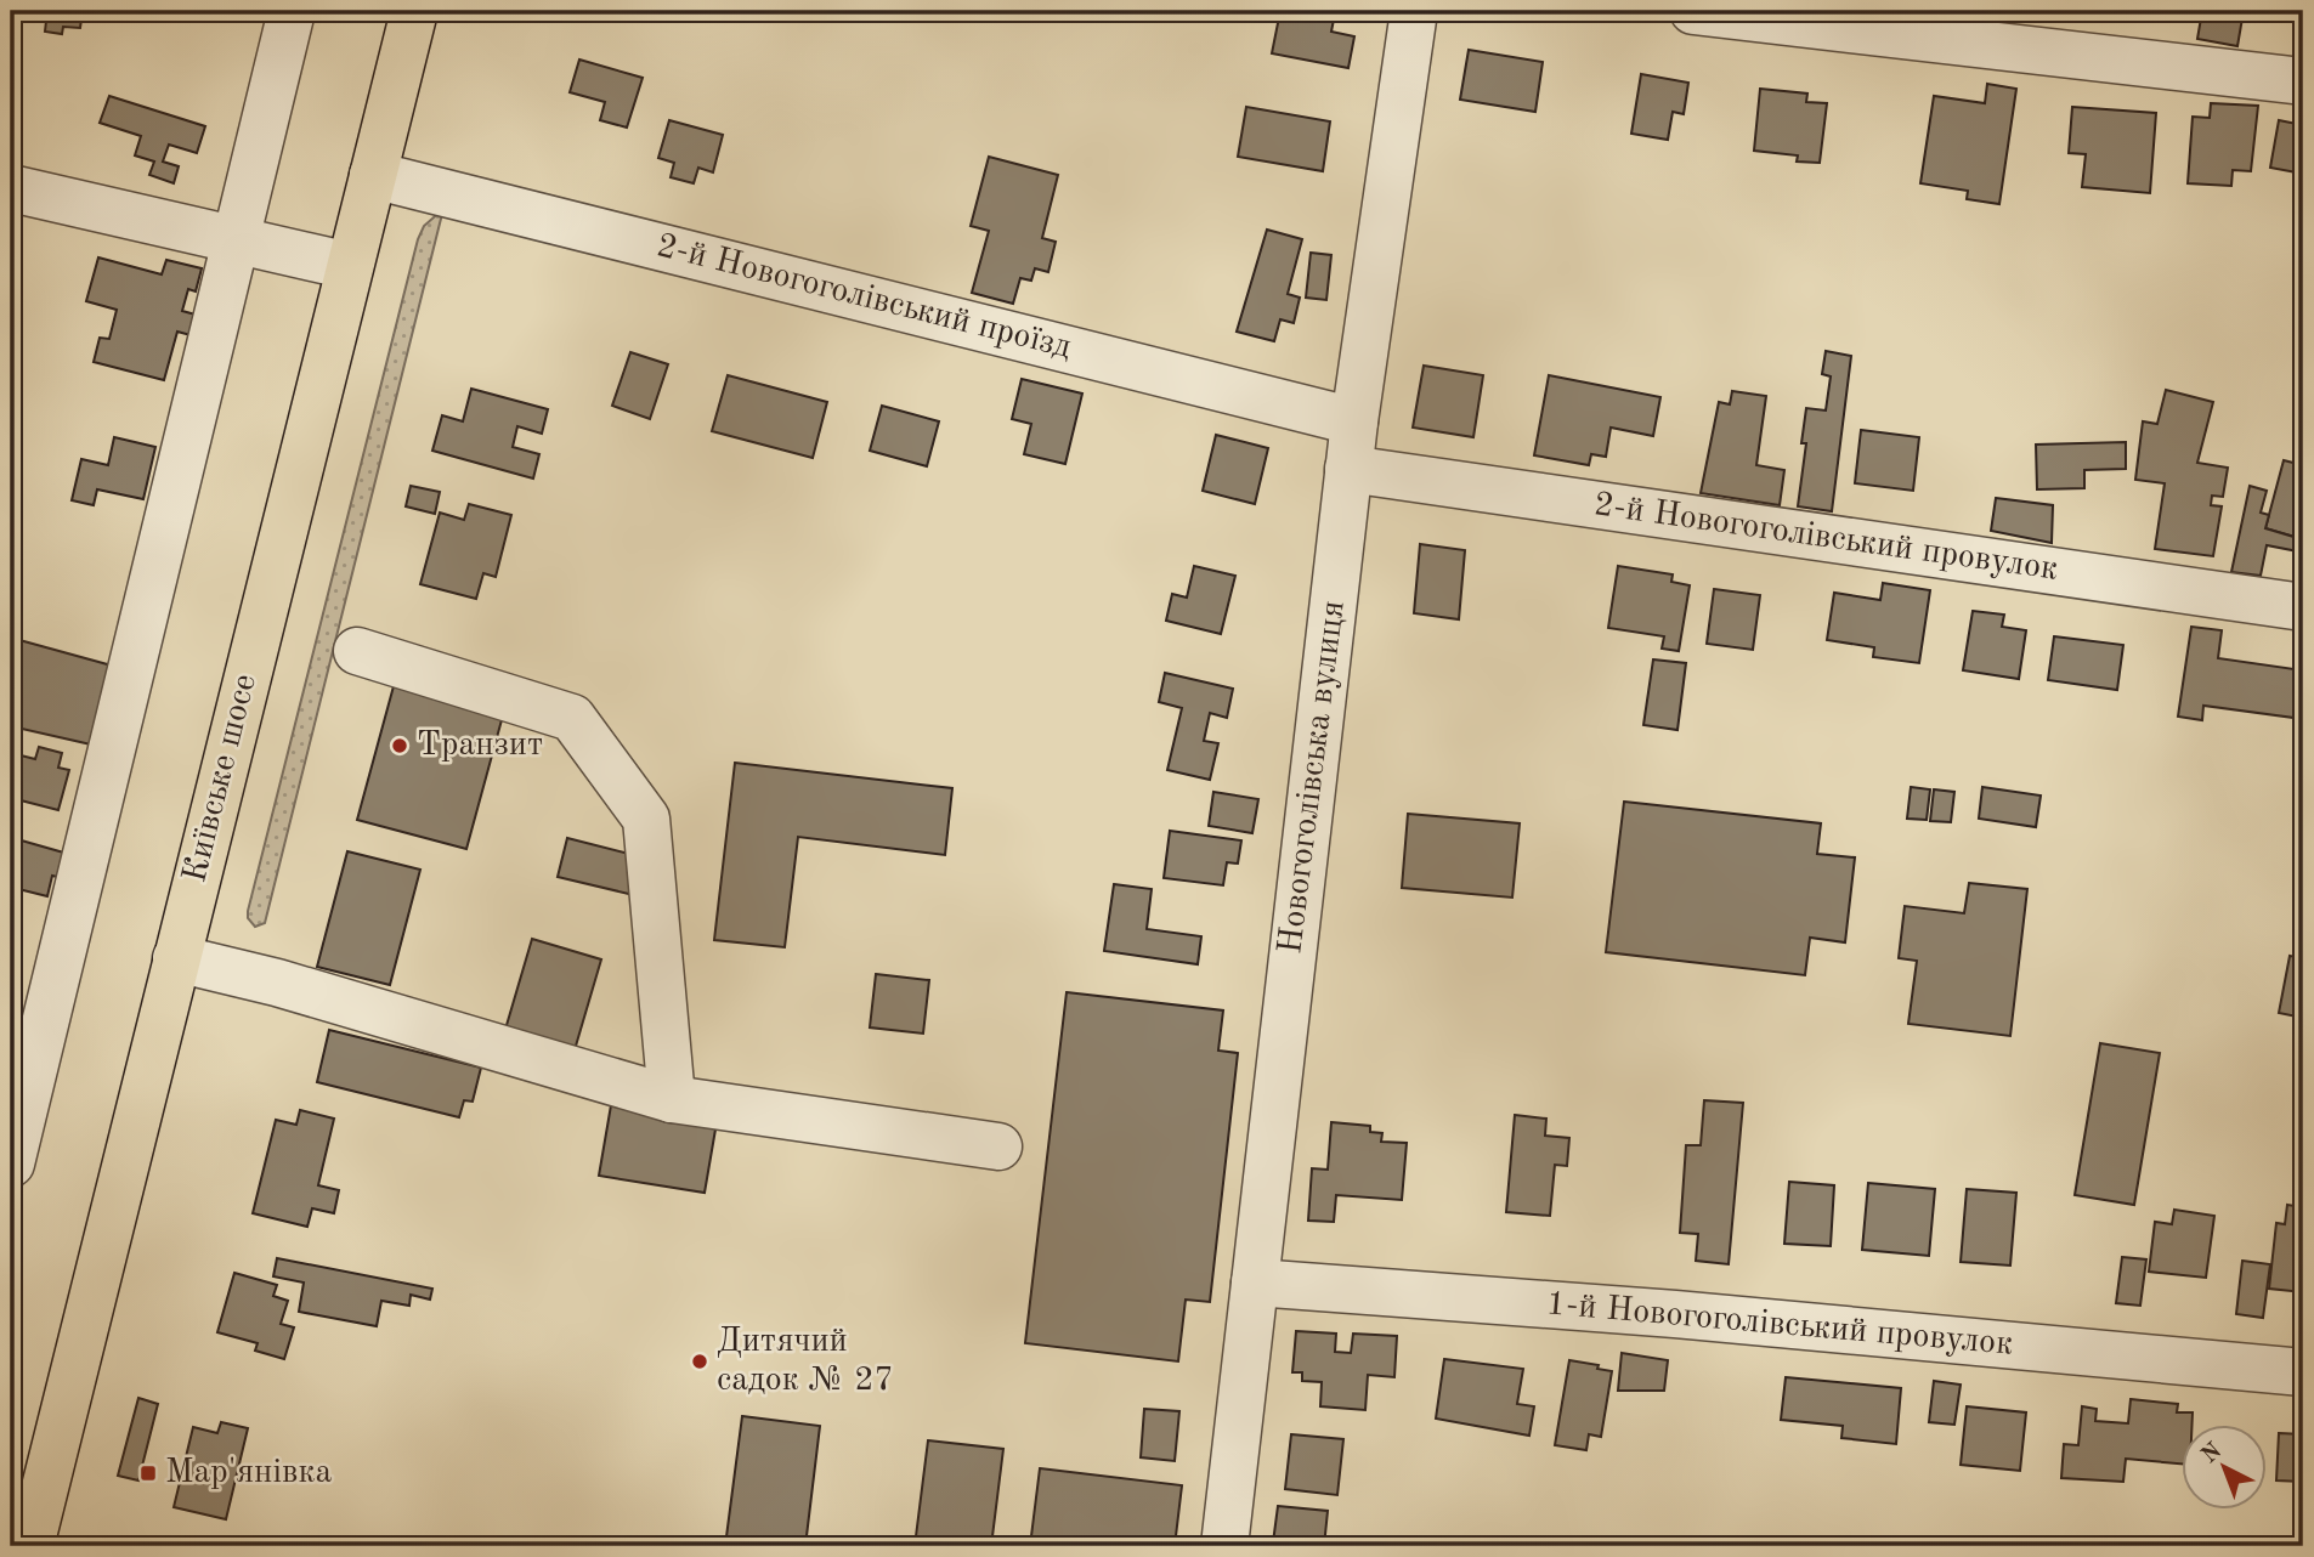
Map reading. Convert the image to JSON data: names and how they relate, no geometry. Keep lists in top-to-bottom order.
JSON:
{
  "streets": {
    "main road": ["Київське шосе"],
    "street": [
      "2-й Новогоголівський проїзд",
      "2-й Новогоголівський провулок",
      "Новогоголівська вулиця",
      "1-й Новогоголівський провулок"
    ]
  },
  "crossings": [
    ["2-й Новогоголівський проїзд", "Новогоголівська вулиця"],
    ["2-й Новогоголівський проїзд", "Київське шосе"],
    ["2-й Новогоголівський провулок", "Новогоголівська вулиця"],
    ["Новогоголівська вулиця", "1-й Новогоголівський провулок"]
  ],
  "places": {
    "other": ["Транзит", "Дитячий садок № 27"],
    "transit": ["Мар'янівка"]
  },
  "north": "top left"
}
